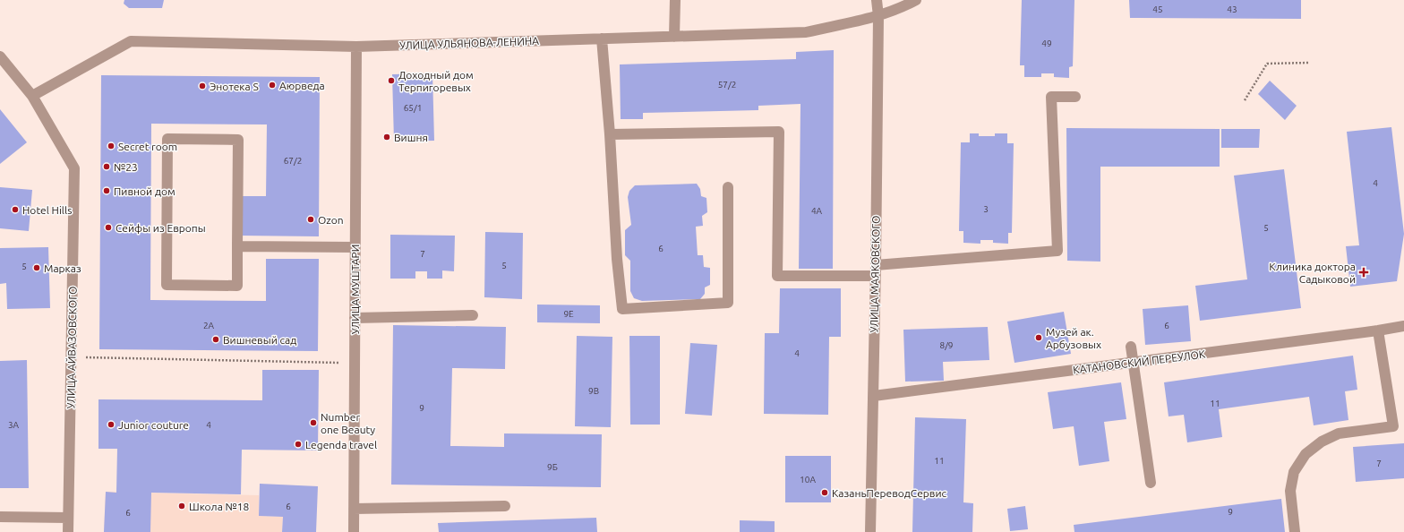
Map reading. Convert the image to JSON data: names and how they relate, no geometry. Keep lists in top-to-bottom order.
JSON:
{
  "streets": {
    "street": [
      "УЛИЦА УЛЬЯНОВА-ЛЕНИНА",
      "УЛИЦА МАЯКОВСКОГО",
      "УЛИЦА МУШТАРИ",
      "УЛИЦА АЙВАЗОВСКОГО",
      "КАТАНОВСКИЙ ПЕРЕУЛОК"
    ]
  },
  "crossings": [
    ["УЛИЦА УЛЬЯНОВА-ЛЕНИНА", "УЛИЦА МАЯКОВСКОГО"],
    ["УЛИЦА УЛЬЯНОВА-ЛЕНИНА", "УЛИЦА МУШТАРИ"],
    ["УЛИЦА УЛЬЯНОВА-ЛЕНИНА", "УЛИЦА АЙВАЗОВСКОГО"],
    ["УЛИЦА МАЯКОВСКОГО", "КАТАНОВСКИЙ ПЕРЕУЛОК"]
  ],
  "places": {
    "other": [
      "Доходный дом Терпигоревых",
      "Аюрведа",
      "Энотека S",
      "Вишня",
      "Secret room",
      "№23",
      "Пивной дом",
      "Hotel Hills",
      "Ozon",
      "Сейфы из Европы",
      "Марказ",
      "Музей ак. Арбузовых",
      "Вишневый сад",
      "Number one Beauty",
      "Junior couture",
      "Legenda travel",
      "КазаньПереводСервис",
      "Школа №18"
    ],
    "health": ["Клиника доктора Садыковой"]
  },
  "house_numbers": [
    "45",
    "43",
    "49",
    "57/2",
    "65/1",
    "67/2",
    "4",
    "3",
    "4А",
    "5",
    "6",
    "7",
    "5",
    "5",
    "9Е",
    "2А",
    "6",
    "8/9",
    "4",
    "9В",
    "11",
    "9",
    "3А",
    "4",
    "11",
    "7",
    "9Б",
    "10А",
    "6",
    "9",
    "6"
  ]
}
